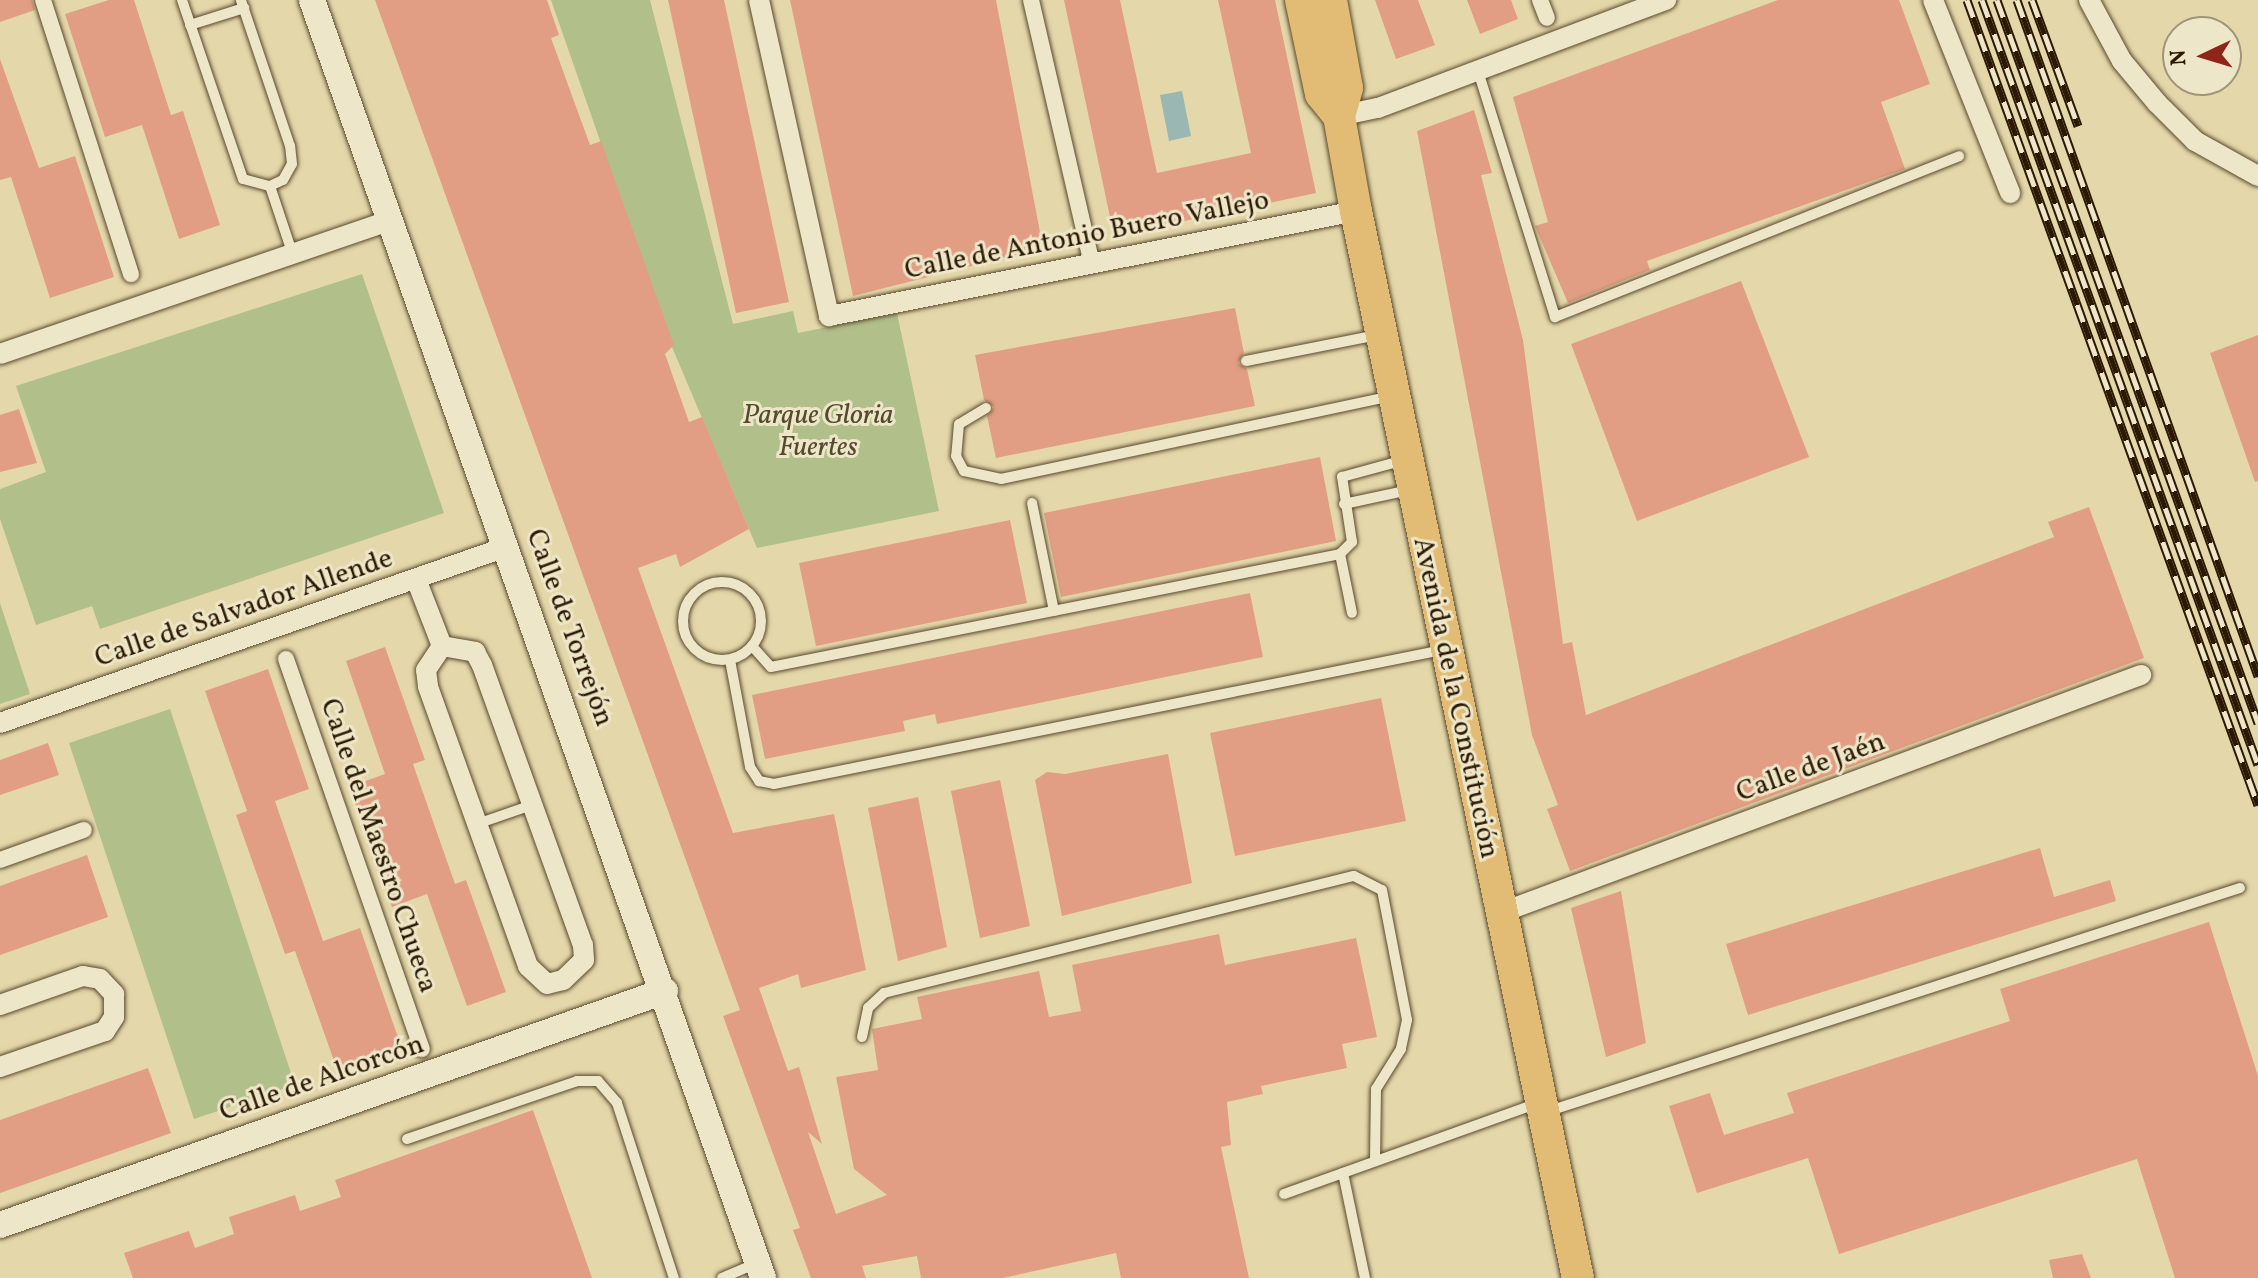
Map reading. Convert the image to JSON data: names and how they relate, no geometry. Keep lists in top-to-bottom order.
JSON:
{
  "streets": {
    "main road": ["Avenida de la Constitución"],
    "street": [
      "Calle de Antonio Buero Vallejo",
      "Calle de Salvador Allende",
      "Calle de Torrejón",
      "Calle de Jaén",
      "Calle del Maestro Chueca",
      "Calle de Alcorcón"
    ]
  },
  "crossings": [
    ["Calle de Antonio Buero Vallejo", "Avenida de la Constitución"],
    ["Calle de Salvador Allende", "Calle de Torrejón"],
    ["Calle de Torrejón", "Calle de Alcorcón"],
    ["Avenida de la Constitución", "Calle de Jaén"]
  ],
  "parks": ["Parque Gloria Fuertes"],
  "north": "left"
}
